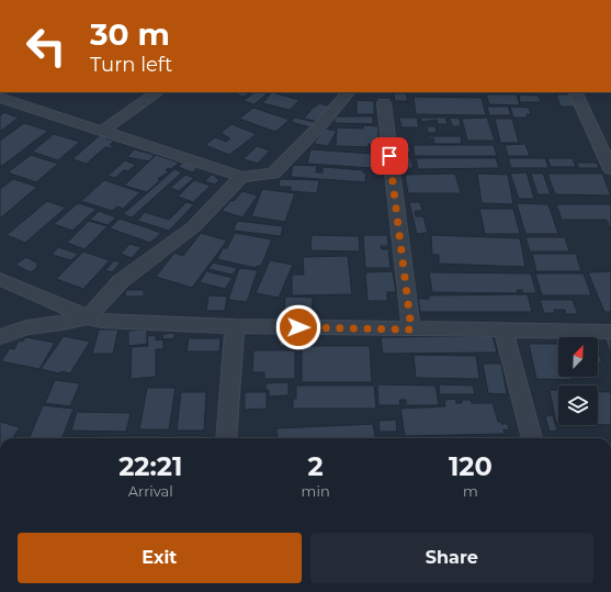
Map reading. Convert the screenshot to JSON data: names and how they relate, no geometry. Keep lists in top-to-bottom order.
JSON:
{
  "north": "top right",
  "page": {
    "turn": ["30 m", "Turn left"],
    "eta": [
      "22:21",
      "Arrival",
      "2",
      "min",
      "120",
      "m"
    ],
    "buttons": ["Exit", "Share"]
  }
}
